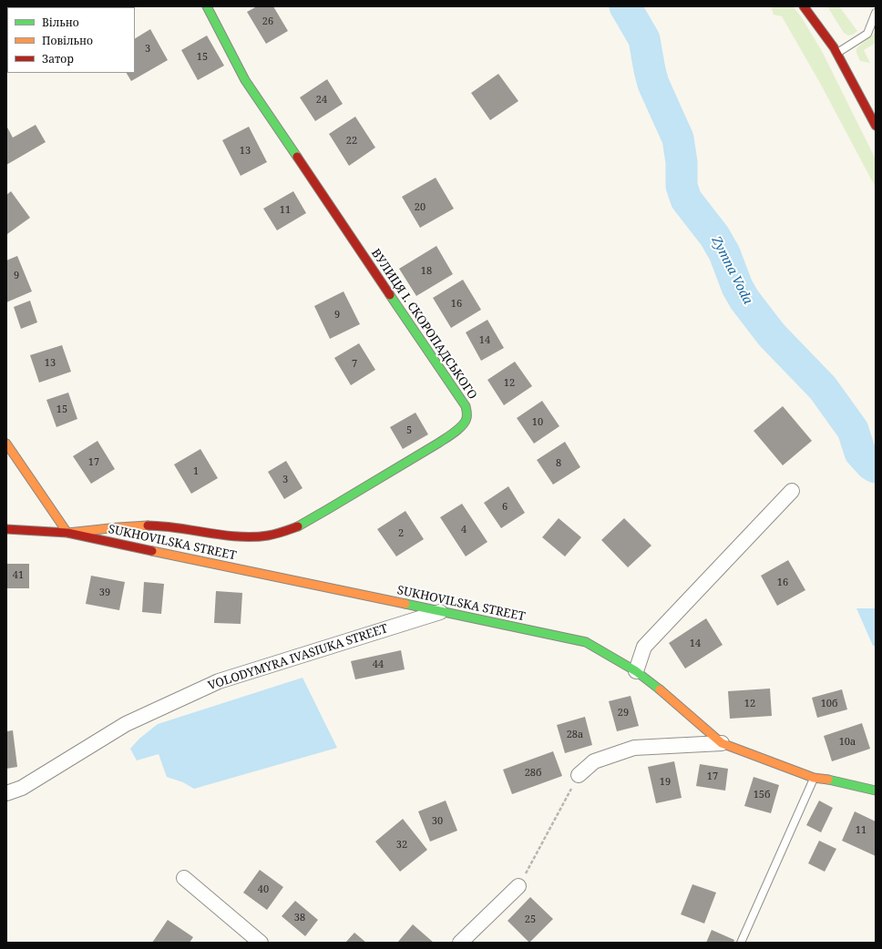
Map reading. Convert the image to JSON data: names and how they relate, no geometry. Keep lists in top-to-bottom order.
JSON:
{
  "streets": {
    "street": ["ВУЛИЦЯ І. СКОРОПАДСЬКОГО", "SUKHOVILSKA STREET", "VOLODYMYRA IVASIUKA STREET"]
  },
  "crossings": [
    ["ВУЛИЦЯ І. СКОРОПАДСЬКОГО", "SUKHOVILSKA STREET"],
    ["SUKHOVILSKA STREET", "VOLODYMYRA IVASIUKA STREET"]
  ],
  "water": ["Zymna Voda"],
  "house_numbers": [
    "26",
    "3",
    "15",
    "24",
    "22",
    "13",
    "20",
    "11",
    "18",
    "9",
    "16",
    "9",
    "14",
    "13",
    "7",
    "12",
    "15",
    "10",
    "5",
    "17",
    "8",
    "1",
    "3",
    "6",
    "4",
    "2",
    "41",
    "16",
    "39",
    "14",
    "44",
    "12",
    "10б",
    "29",
    "28а",
    "10а",
    "28б",
    "17",
    "19",
    "15б",
    "30",
    "11",
    "32",
    "40",
    "38",
    "25"
  ],
  "legend": ["Вільно", "Повільно", "Затор"]
}
